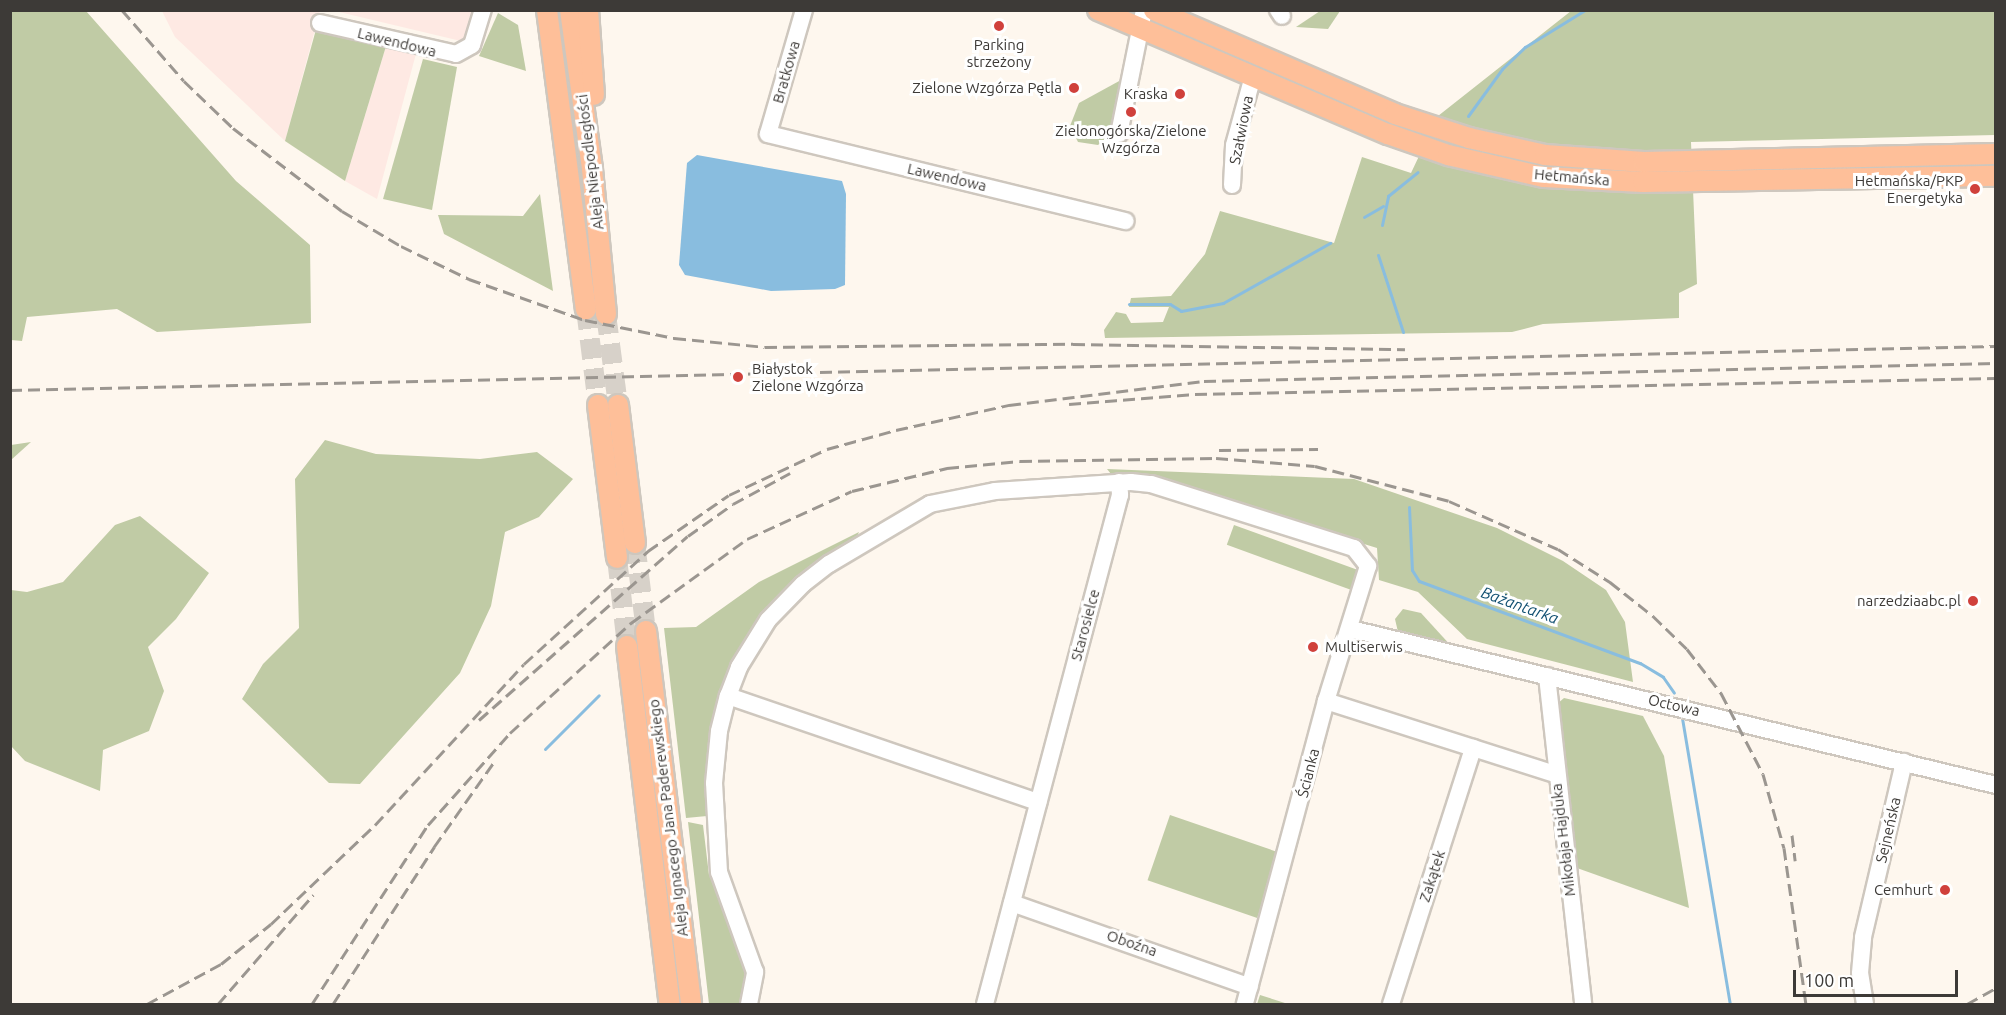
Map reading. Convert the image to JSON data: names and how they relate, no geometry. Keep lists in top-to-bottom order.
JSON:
{
  "streets": {
    "main road": ["Aleja Niepodległości", "Hetmańska", "Aleja Ignacego Jana Paderewskiego"],
    "street": [
      "Lawendowa",
      "Bratkowa",
      "Szałwiowa",
      "Starosielce",
      "Octowa",
      "Ścianka",
      "Sejneńska",
      "Mikołaja Hajduka",
      "Zakątek",
      "Oboźna"
    ]
  },
  "crossings": [
    ["Lawendowa", "Bratkowa"],
    ["Szałwiowa", "Hetmańska"],
    ["Starosielce", "Ścianka"],
    ["Starosielce", "Oboźna"],
    ["Octowa", "Ścianka"],
    ["Octowa", "Sejneńska"],
    ["Octowa", "Mikołaja Hajduka"],
    ["Ścianka", "Oboźna"]
  ],
  "water": ["Bażantarka"],
  "places": [
    "Parking strzeżony",
    "Zielone Wzgórza Pętla",
    "Kraska",
    "Zielonogórska/Zielone Wzgórza",
    "Hetmańska/PKP Energetyka",
    "Białystok Zielone Wzgórza",
    "narzedziaabc.pl",
    "Multiserwis",
    "Cemhurt"
  ],
  "scale_bar": "100 m"
}
